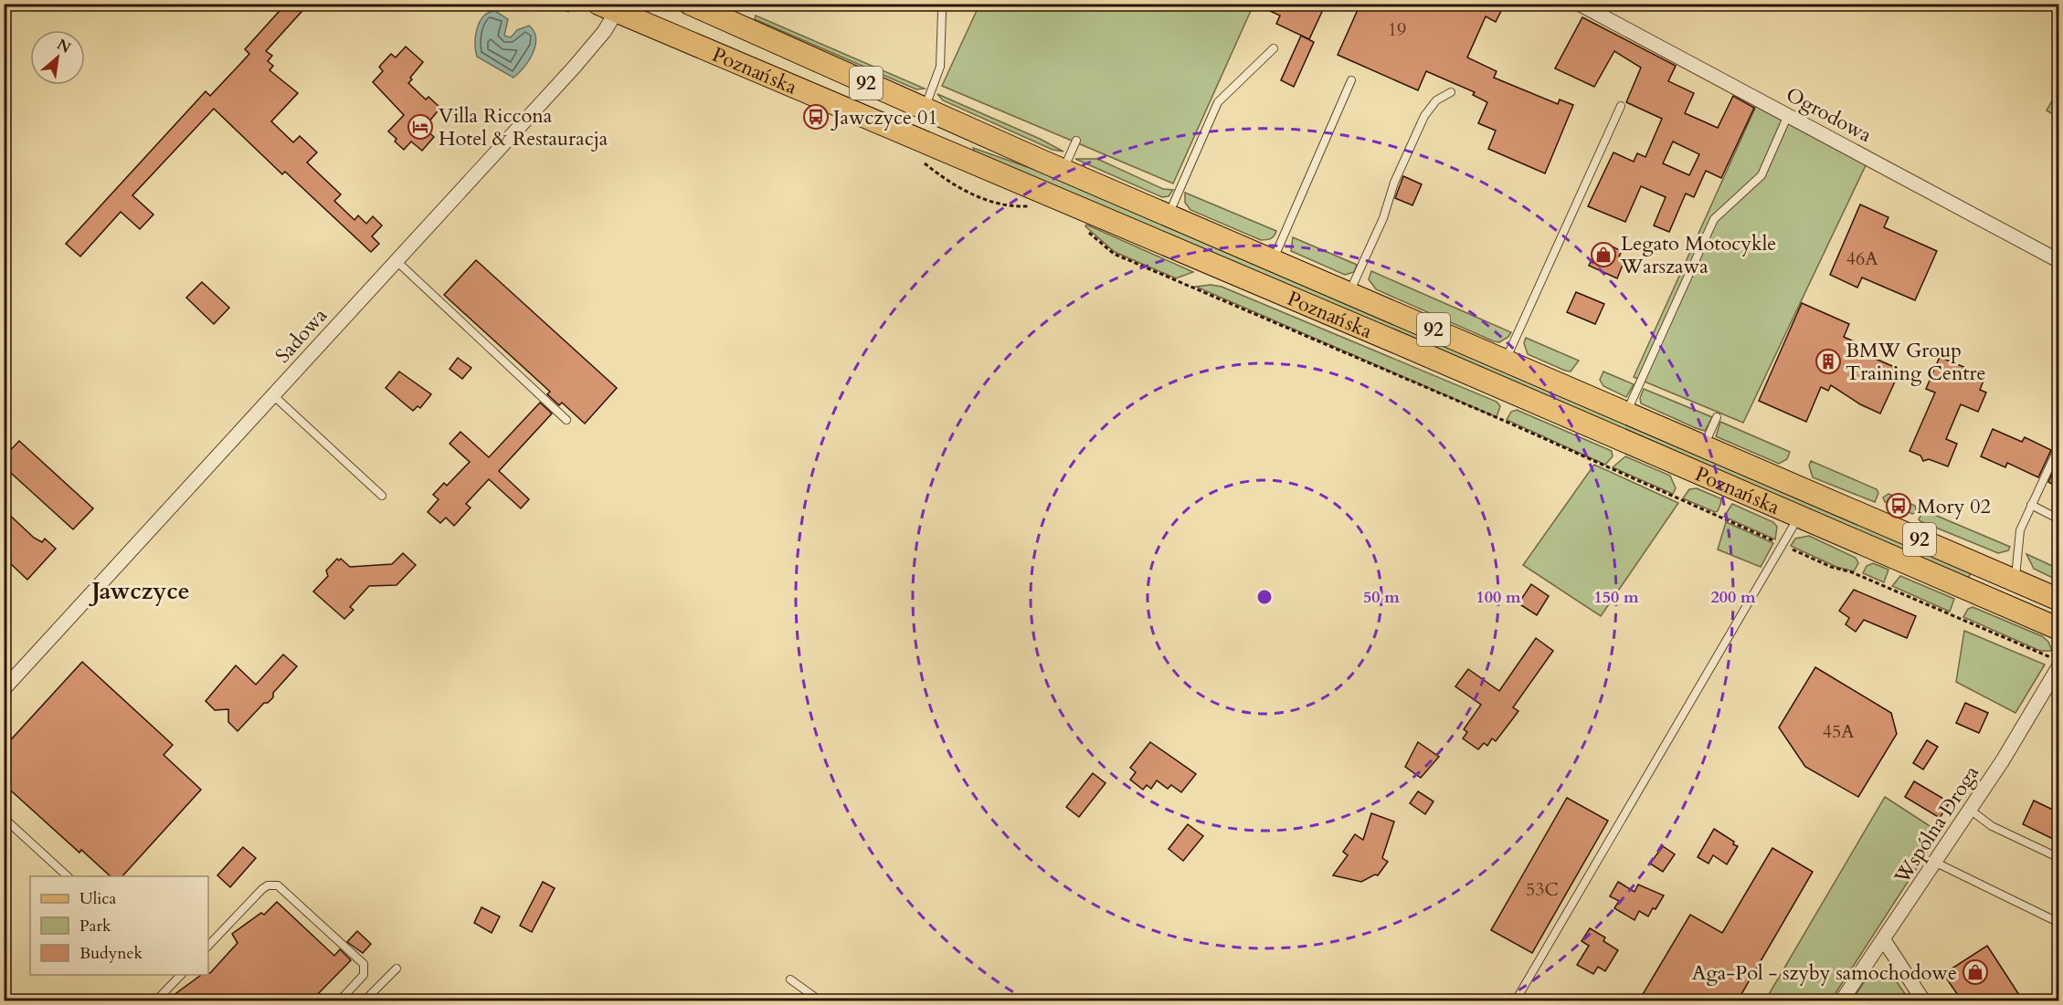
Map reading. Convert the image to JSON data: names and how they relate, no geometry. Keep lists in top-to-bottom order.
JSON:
{
  "streets": {
    "main road": ["Poznańska", "92"],
    "street": ["Ogrodowa", "Sadowa", "Wspólna Droga"]
  },
  "crossings": [
    ["Poznańska", "Sadowa"]
  ],
  "districts": ["Jawczyce"],
  "places": {
    "bus stop": ["Jawczyce 01", "Mory 02"],
    "hotel": ["Villa Riccona Hotel & Restauracja"],
    "shop": ["Legato Motocykle Warszawa", "Aga-Pol - szyby samochodowe"],
    "building": ["BMW Group Training Centre"]
  },
  "house_numbers": [
    "19",
    "46A",
    "45A",
    "53C"
  ],
  "legend": ["Ulica", "Park", "Budynek"],
  "north": "top right",
  "rings": [
    "50 m",
    "100 m",
    "150 m",
    "200 m"
  ]
}
